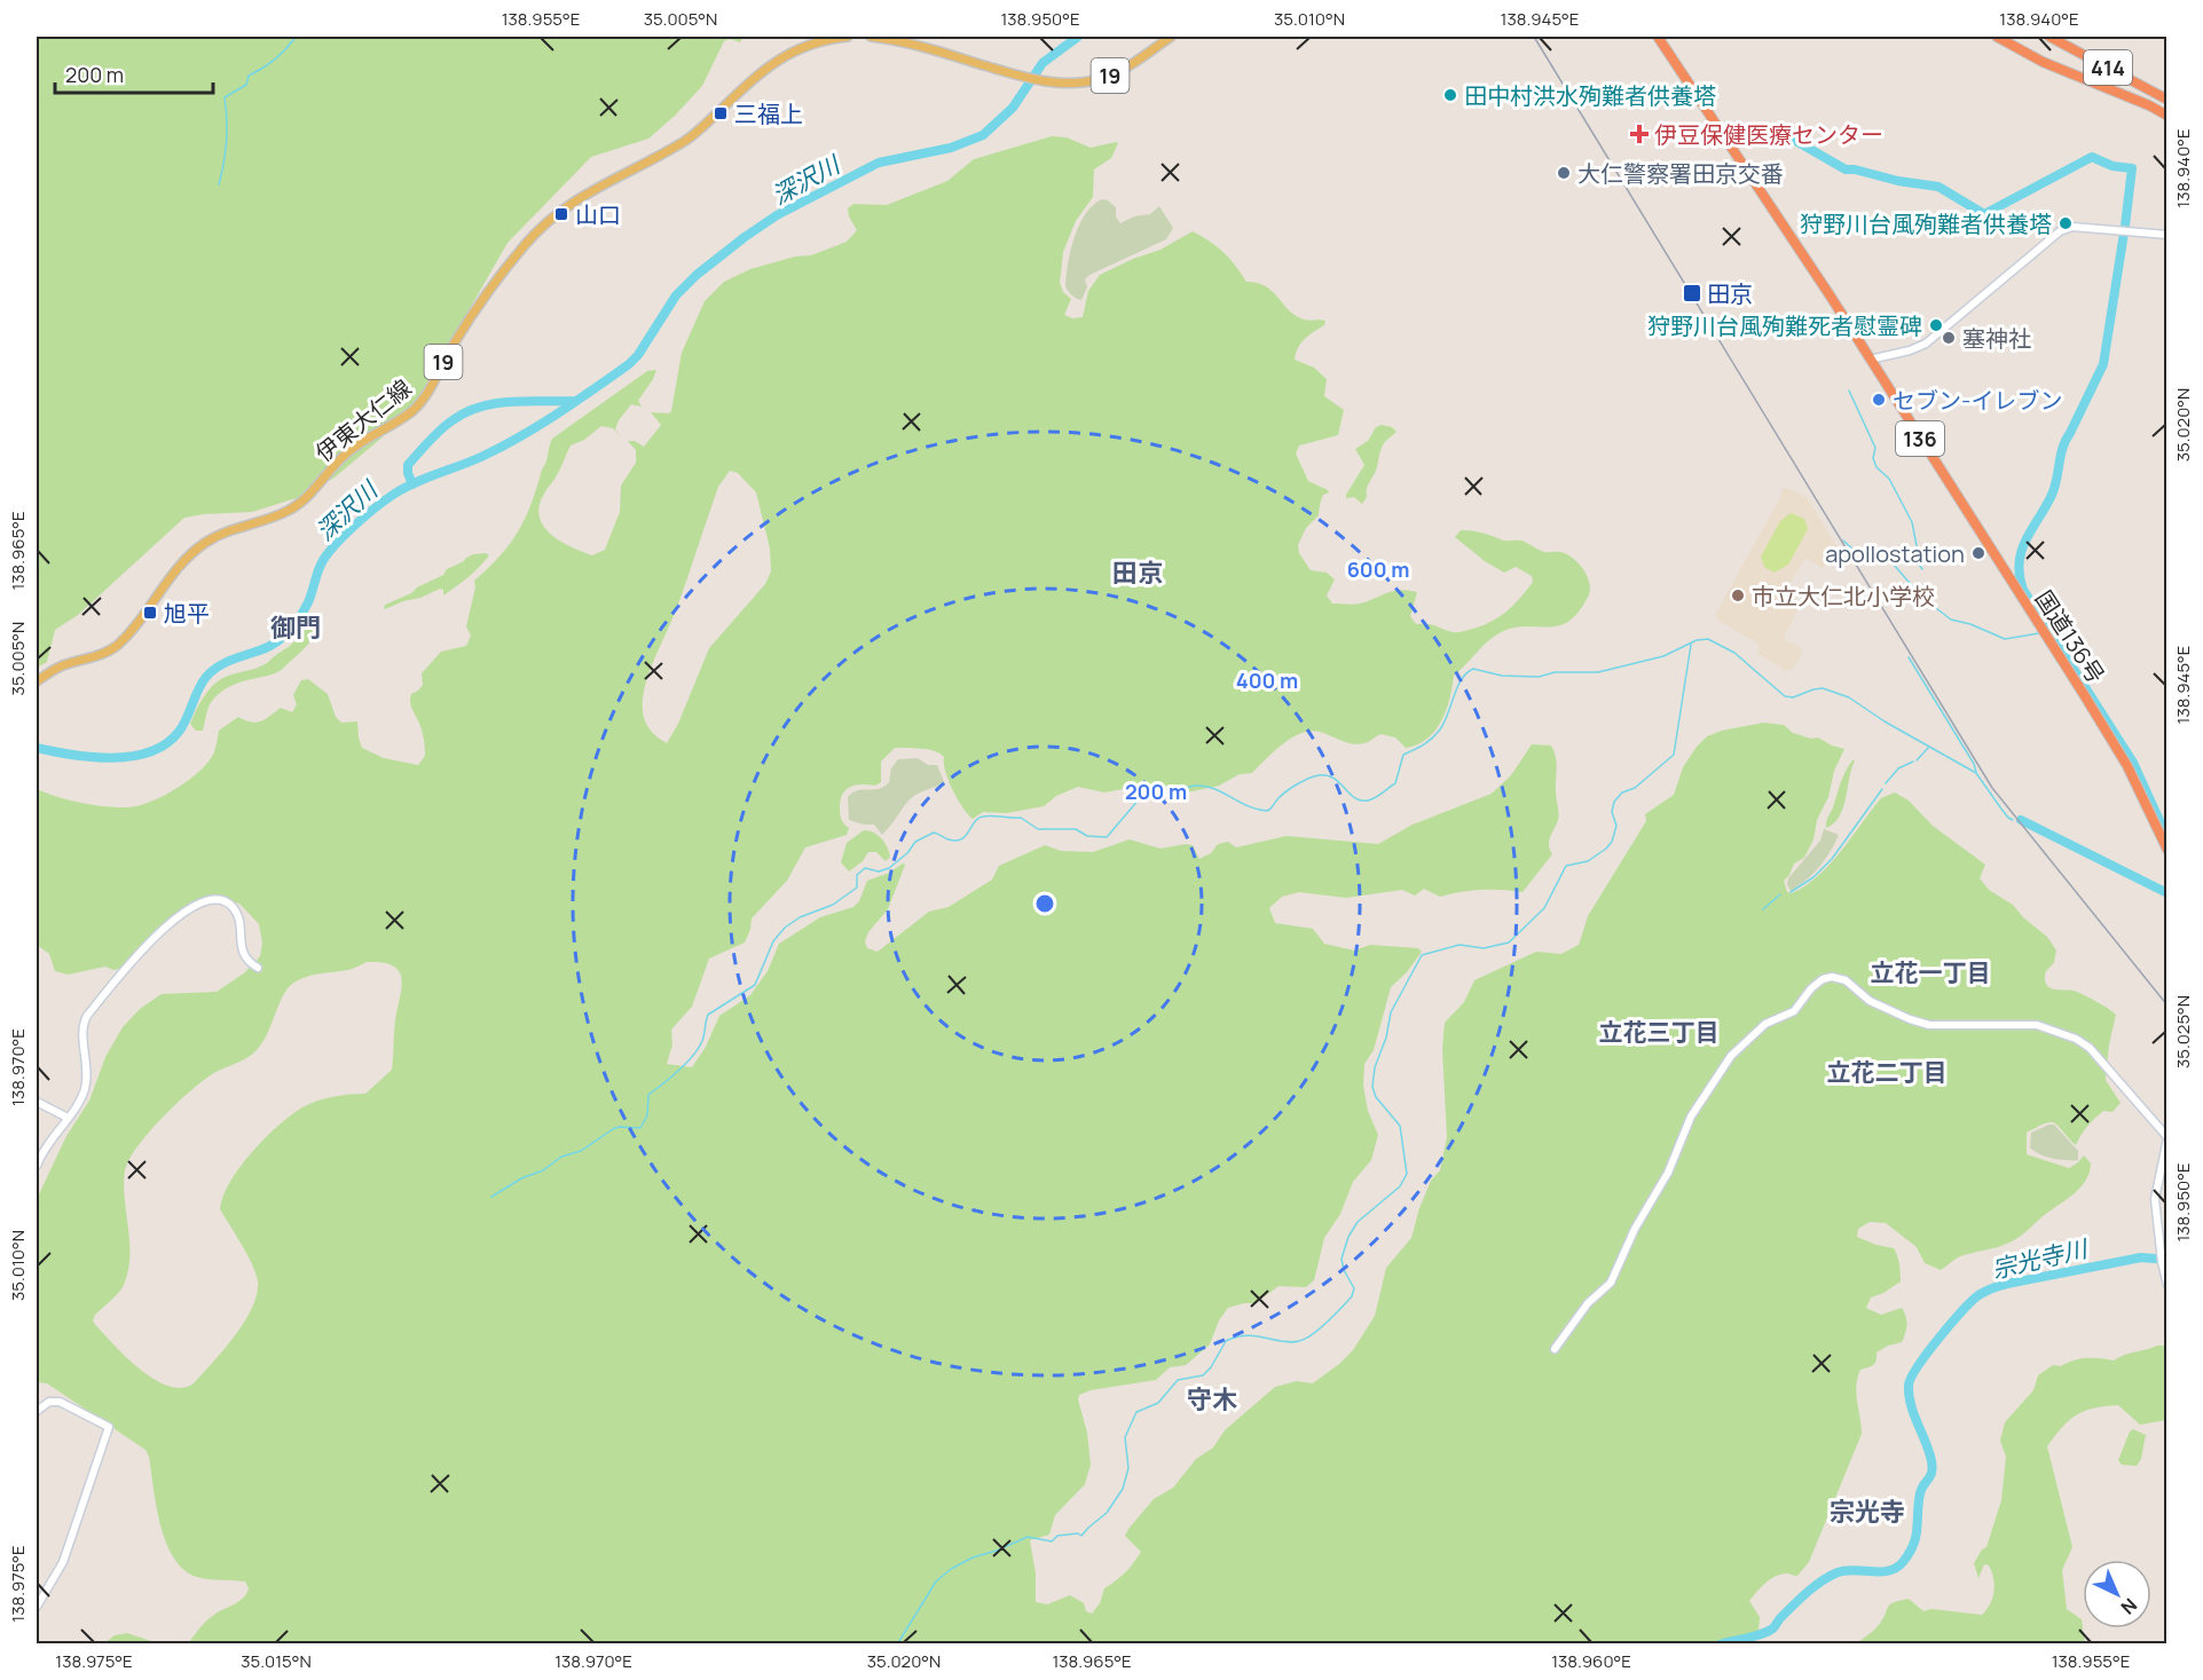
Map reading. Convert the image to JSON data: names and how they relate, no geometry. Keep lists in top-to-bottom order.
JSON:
{
  "streets": {
    "highway": ["414", "136", "国道136号"],
    "main road": ["19", "伊東大仁線"]
  },
  "districts": [
    "田京",
    "御門",
    "立花一丁目",
    "立花三丁目",
    "立花二丁目",
    "守木",
    "宗光寺"
  ],
  "water": ["深沢川", "宗光寺川"],
  "places": {
    "other": [
      "田中村洪水殉難者供養塔",
      "大仁警察署田京交番",
      "狩野川台風殉難者供養塔",
      "狩野川台風殉難死者慰霊碑",
      "塞神社",
      "セブン-イレブン",
      "apollostation",
      "市立大仁北小学校"
    ],
    "transit": [
      "三福上",
      "山口",
      "田京",
      "旭平"
    ],
    "health": ["伊豆保健医療センター"]
  },
  "scale_bar": "200 m",
  "north": "bottom right",
  "coordinates": [
    "138.955°E",
    "35.005°N",
    "138.950°E",
    "35.010°N",
    "138.945°E",
    "138.940°E",
    "35.020°N",
    "138.965°E",
    "35.025°N",
    "138.970°E",
    "138.975°E",
    "35.015°N",
    "138.960°E"
  ],
  "rings": ["600 m", "400 m", "200 m"]
}
